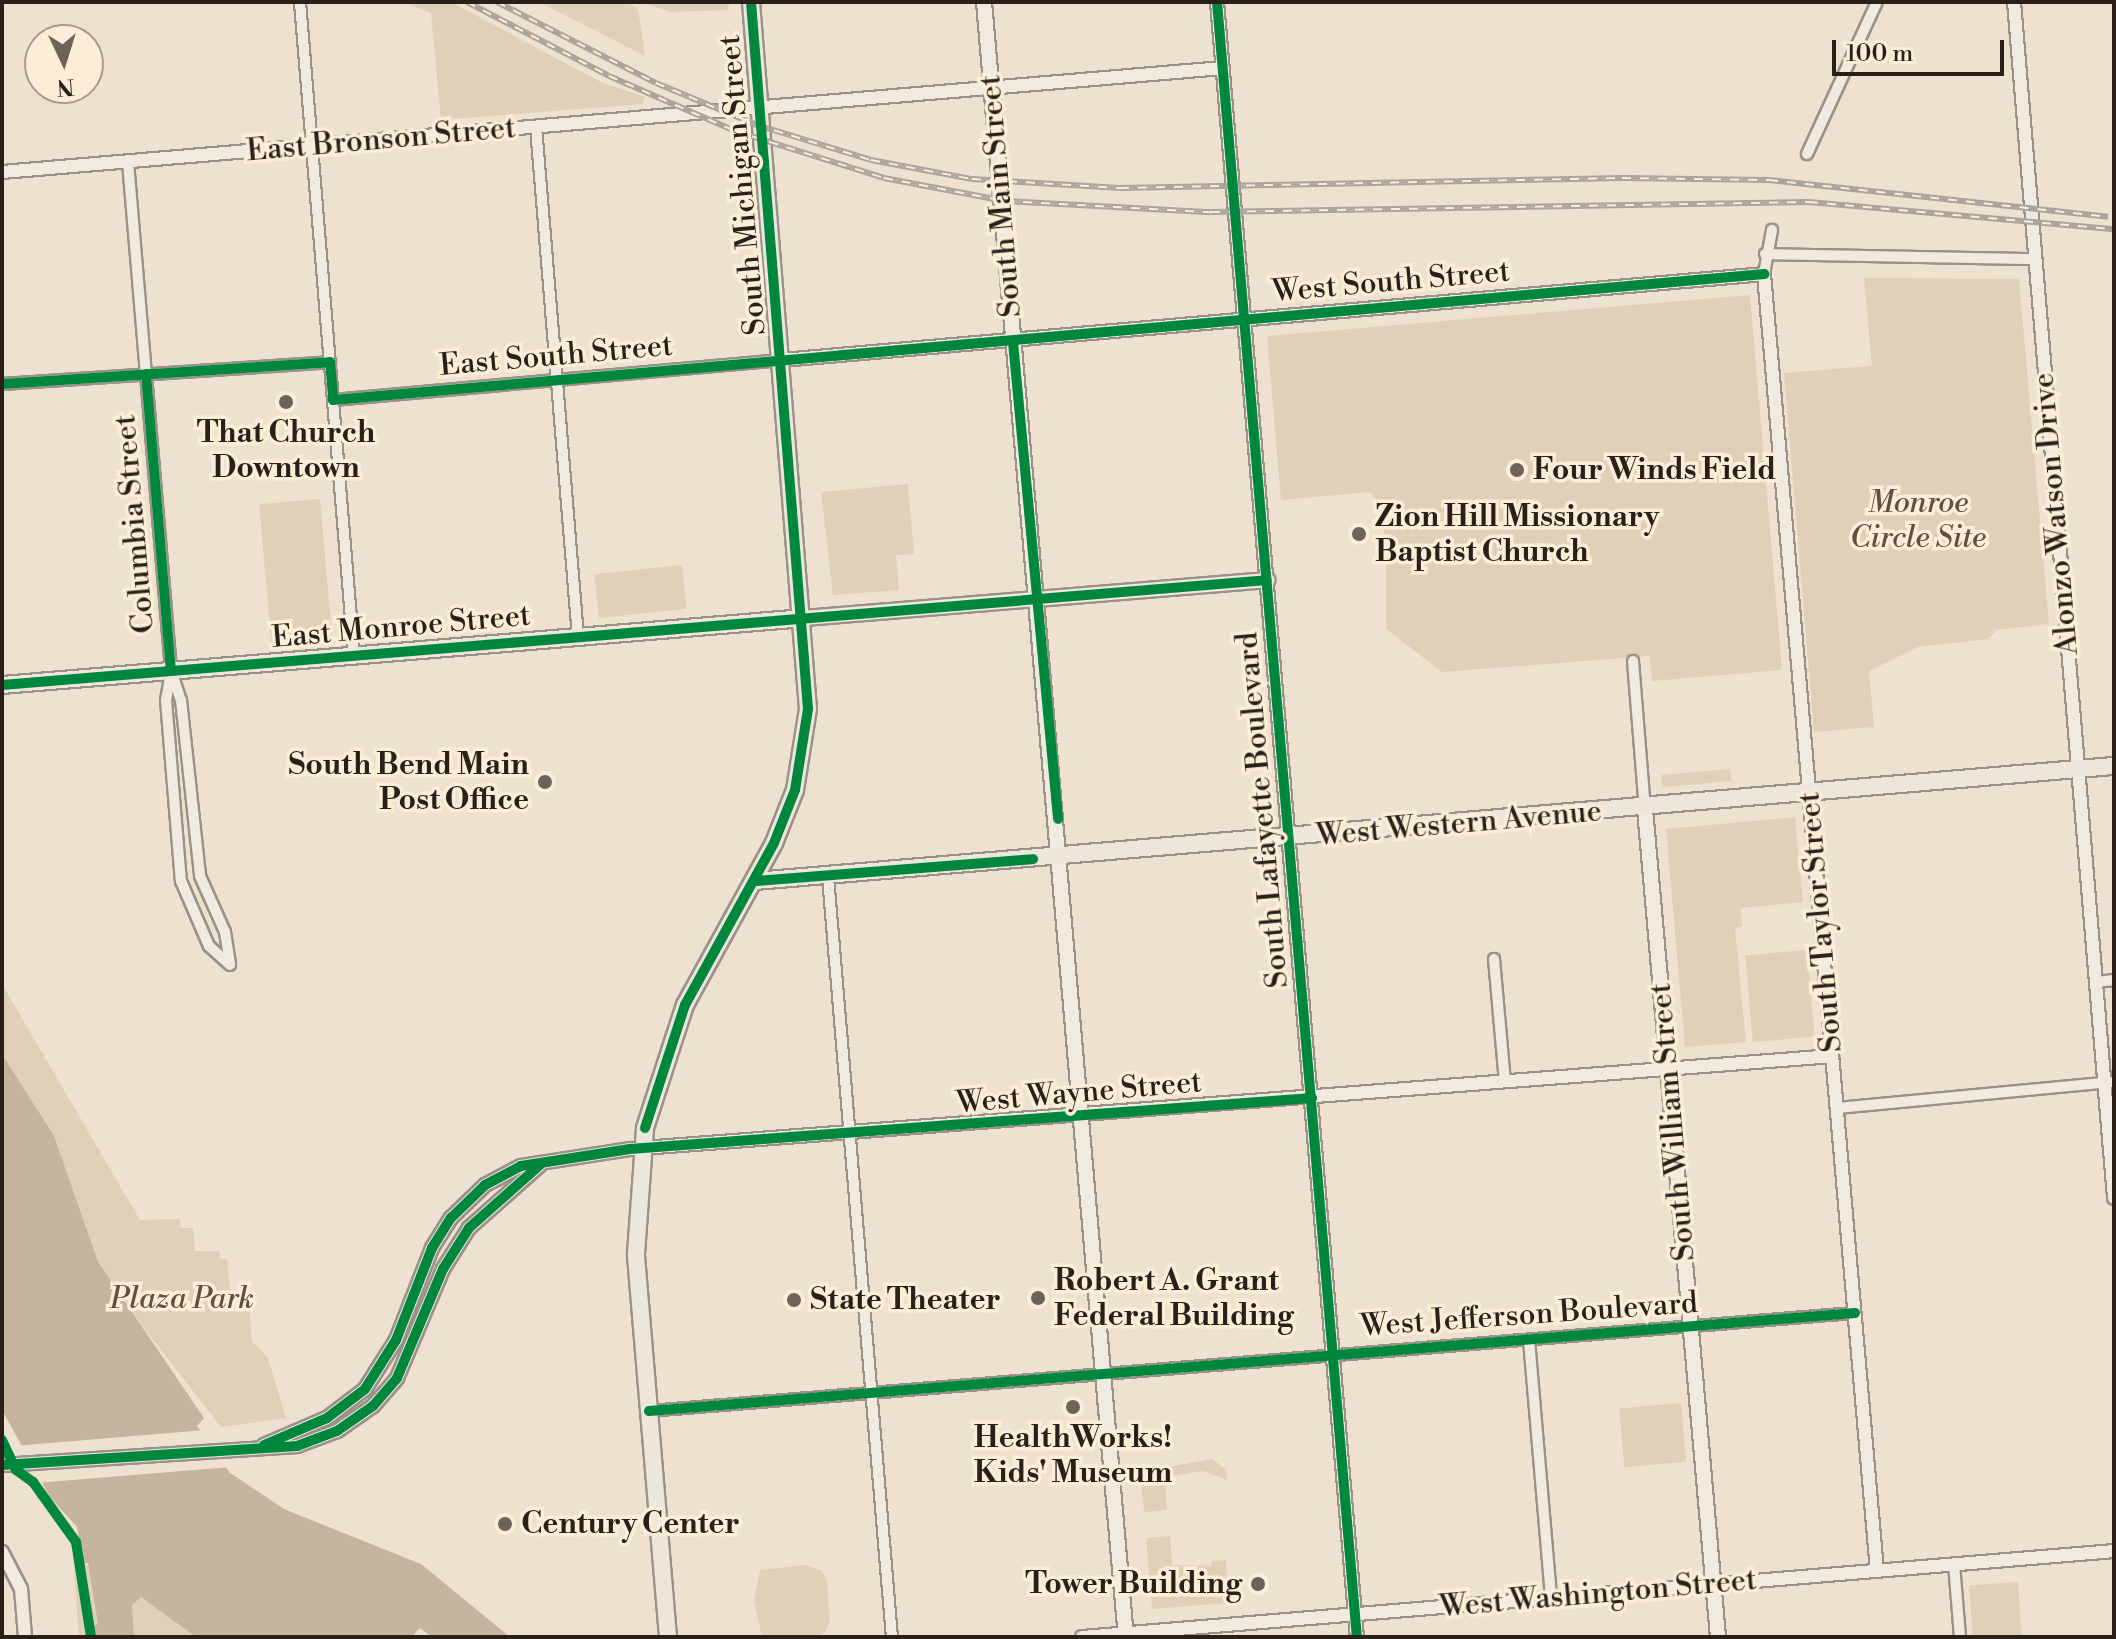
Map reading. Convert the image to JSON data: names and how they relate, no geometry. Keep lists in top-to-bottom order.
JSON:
{
  "streets": {
    "main road": [
      "South Michigan Street",
      "South Main Street",
      "East Monroe Street",
      "West Western Avenue",
      "South William Street"
    ],
    "street": [
      "East Bronson Street",
      "West South Street",
      "East South Street",
      "Alonzo Watson Drive",
      "Columbia Street",
      "South Lafayette Boulevard",
      "South Taylor Street",
      "West Wayne Street",
      "West Jefferson Boulevard",
      "West Washington Street"
    ]
  },
  "crossings": [
    ["East Bronson Street", "South Michigan Street"],
    ["East Bronson Street", "South Main Street"],
    ["East Bronson Street", "Columbia Street"],
    ["East Bronson Street", "South Lafayette Boulevard"],
    ["South Michigan Street", "West South Street"],
    ["South Michigan Street", "East South Street"],
    ["South Michigan Street", "East Monroe Street"],
    ["South Michigan Street", "West Western Avenue"],
    ["South Michigan Street", "West Wayne Street"],
    ["South Michigan Street", "West Jefferson Boulevard"],
    ["South Main Street", "West South Street"],
    ["South Main Street", "West Western Avenue"],
    ["South Main Street", "West Wayne Street"],
    ["South Main Street", "West Jefferson Boulevard"],
    ["South Main Street", "West Washington Street"],
    ["West South Street", "East South Street"],
    ["West South Street", "South Lafayette Boulevard"],
    ["West South Street", "South Taylor Street"],
    ["Alonzo Watson Drive", "West Western Avenue"],
    ["Columbia Street", "East Monroe Street"],
    ["South Lafayette Boulevard", "West Western Avenue"],
    ["South Lafayette Boulevard", "West Wayne Street"],
    ["South Lafayette Boulevard", "West Jefferson Boulevard"],
    ["South Lafayette Boulevard", "West Washington Street"],
    ["West Western Avenue", "South Taylor Street"],
    ["West Western Avenue", "South William Street"],
    ["South Taylor Street", "West Wayne Street"],
    ["South Taylor Street", "West Jefferson Boulevard"],
    ["South Taylor Street", "West Washington Street"],
    ["West Wayne Street", "South William Street"],
    ["South William Street", "West Jefferson Boulevard"],
    ["South William Street", "West Washington Street"]
  ],
  "parks": ["Monroe Circle Site", "Plaza Park"],
  "places": [
    "That Church Downtown",
    "Four Winds Field",
    "Zion Hill Missionary Baptist Church",
    "South Bend Main Post Office",
    "Robert A. Grant Federal Building",
    "State Theater",
    "HealthWorks! Kids' Museum",
    "Century Center",
    "Tower Building"
  ],
  "scale_bar": "100 m",
  "north": "bottom"
}
